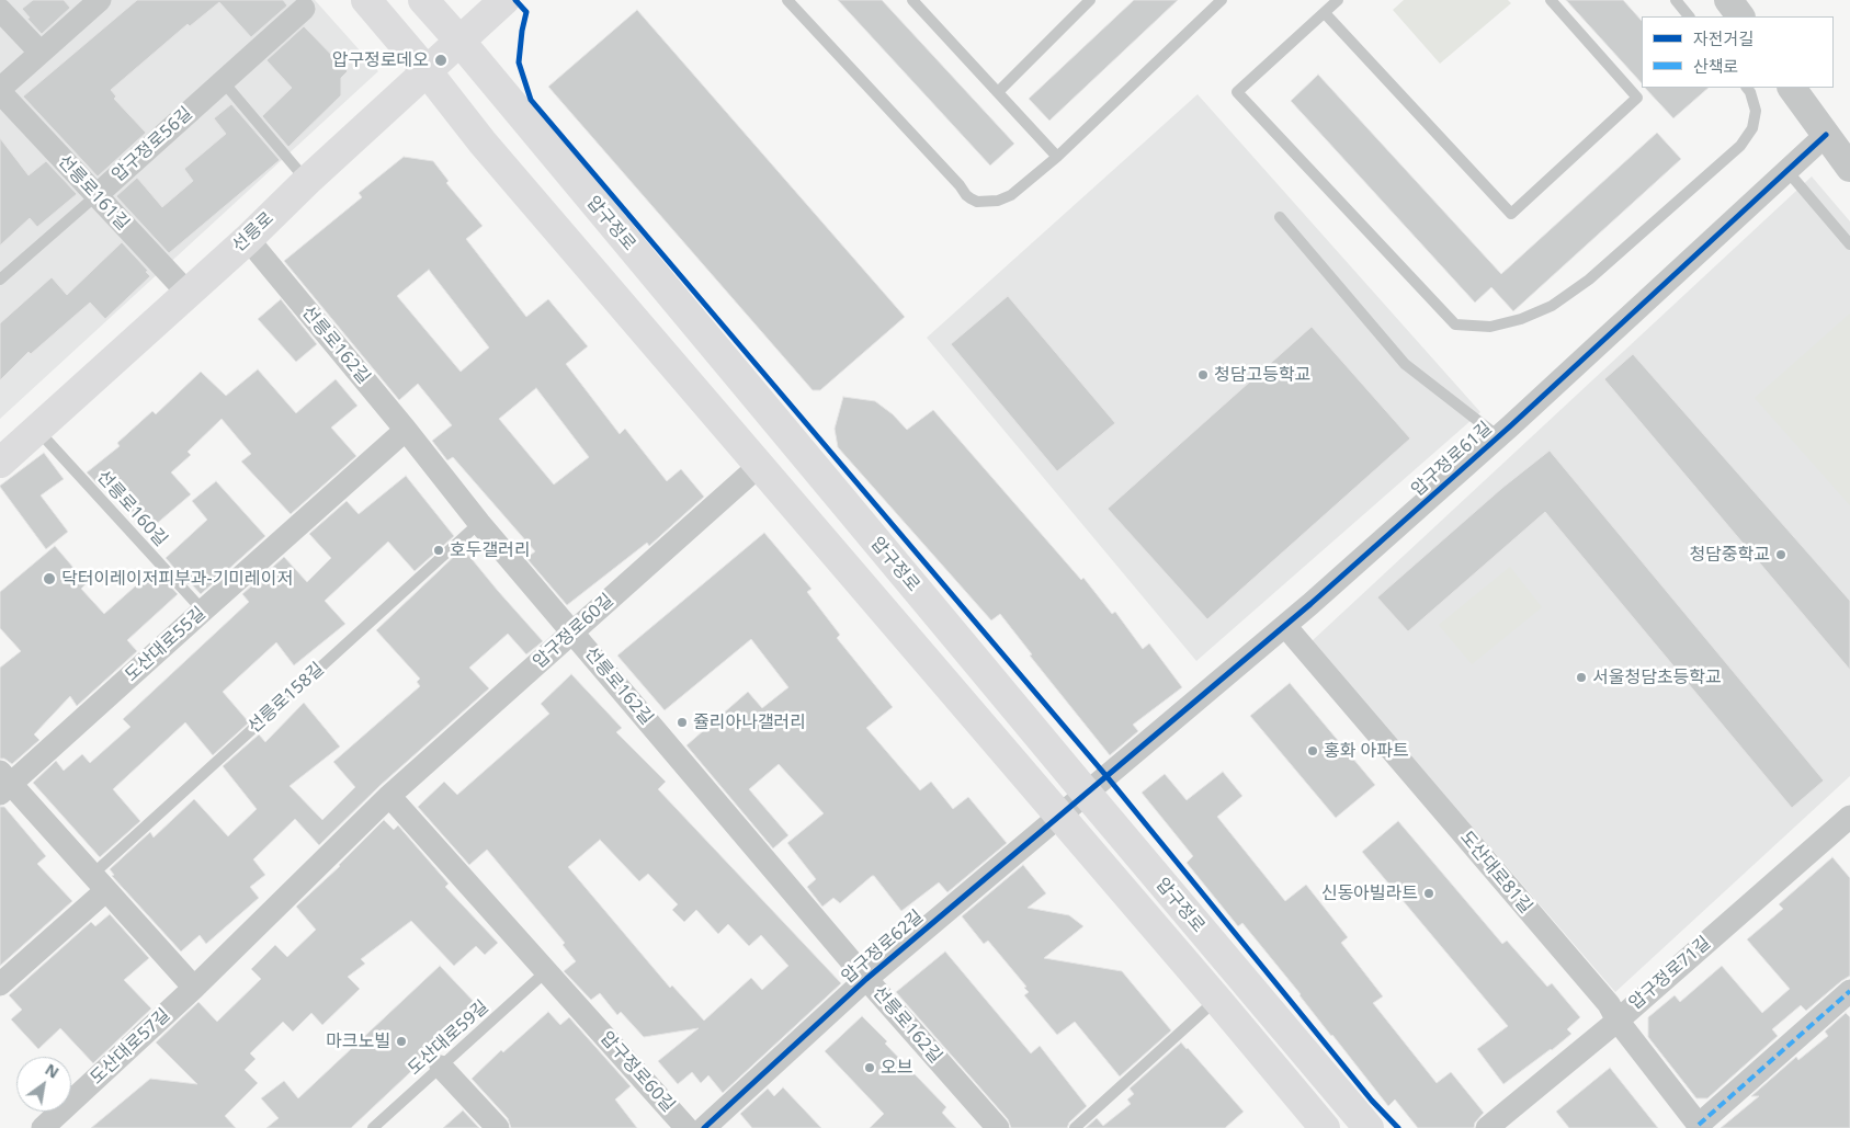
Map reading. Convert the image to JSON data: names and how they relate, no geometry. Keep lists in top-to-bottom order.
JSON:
{
  "streets": {
    "main road": ["압구정로", "선릉로"],
    "street": [
      "압구정로56길",
      "선릉로161길",
      "선릉로162길",
      "압구정로61길",
      "압구정로60길",
      "도산대로55길",
      "도산대로81길",
      "압구정로62길",
      "압구정로71길",
      "도산대로57길"
    ],
    "lane": ["선릉로160길", "선릉로158길", "도산대로59길"]
  },
  "crossings": [
    ["압구정로56길", "선릉로161길"],
    ["선릉로161길", "선릉로"],
    ["압구정로", "선릉로"],
    ["압구정로", "압구정로61길"],
    ["압구정로", "압구정로60길"],
    ["압구정로", "압구정로62길"],
    ["선릉로", "선릉로162길"],
    ["선릉로", "선릉로160길"],
    ["선릉로162길", "압구정로60길"],
    ["선릉로162길", "도산대로55길"],
    ["선릉로162길", "선릉로158길"],
    ["선릉로162길", "압구정로62길"],
    ["압구정로61길", "도산대로81길"],
    ["압구정로61길", "압구정로62길"],
    ["선릉로160길", "도산대로55길"],
    ["압구정로60길", "도산대로59길"],
    ["압구정로60길", "도산대로57길"],
    ["도산대로81길", "압구정로71길"]
  ],
  "places": [
    "압구정로데오",
    "청담고등학교",
    "호두갤러리",
    "청담중학교",
    "닥터이레이저피부과-기미레이저",
    "서울청담초등학교",
    "쥴리아나갤러리",
    "홍화 아파트",
    "신동아빌라트",
    "마크노빌",
    "오브"
  ],
  "legend": ["자전거길", "산책로"],
  "north": "top right"
}
